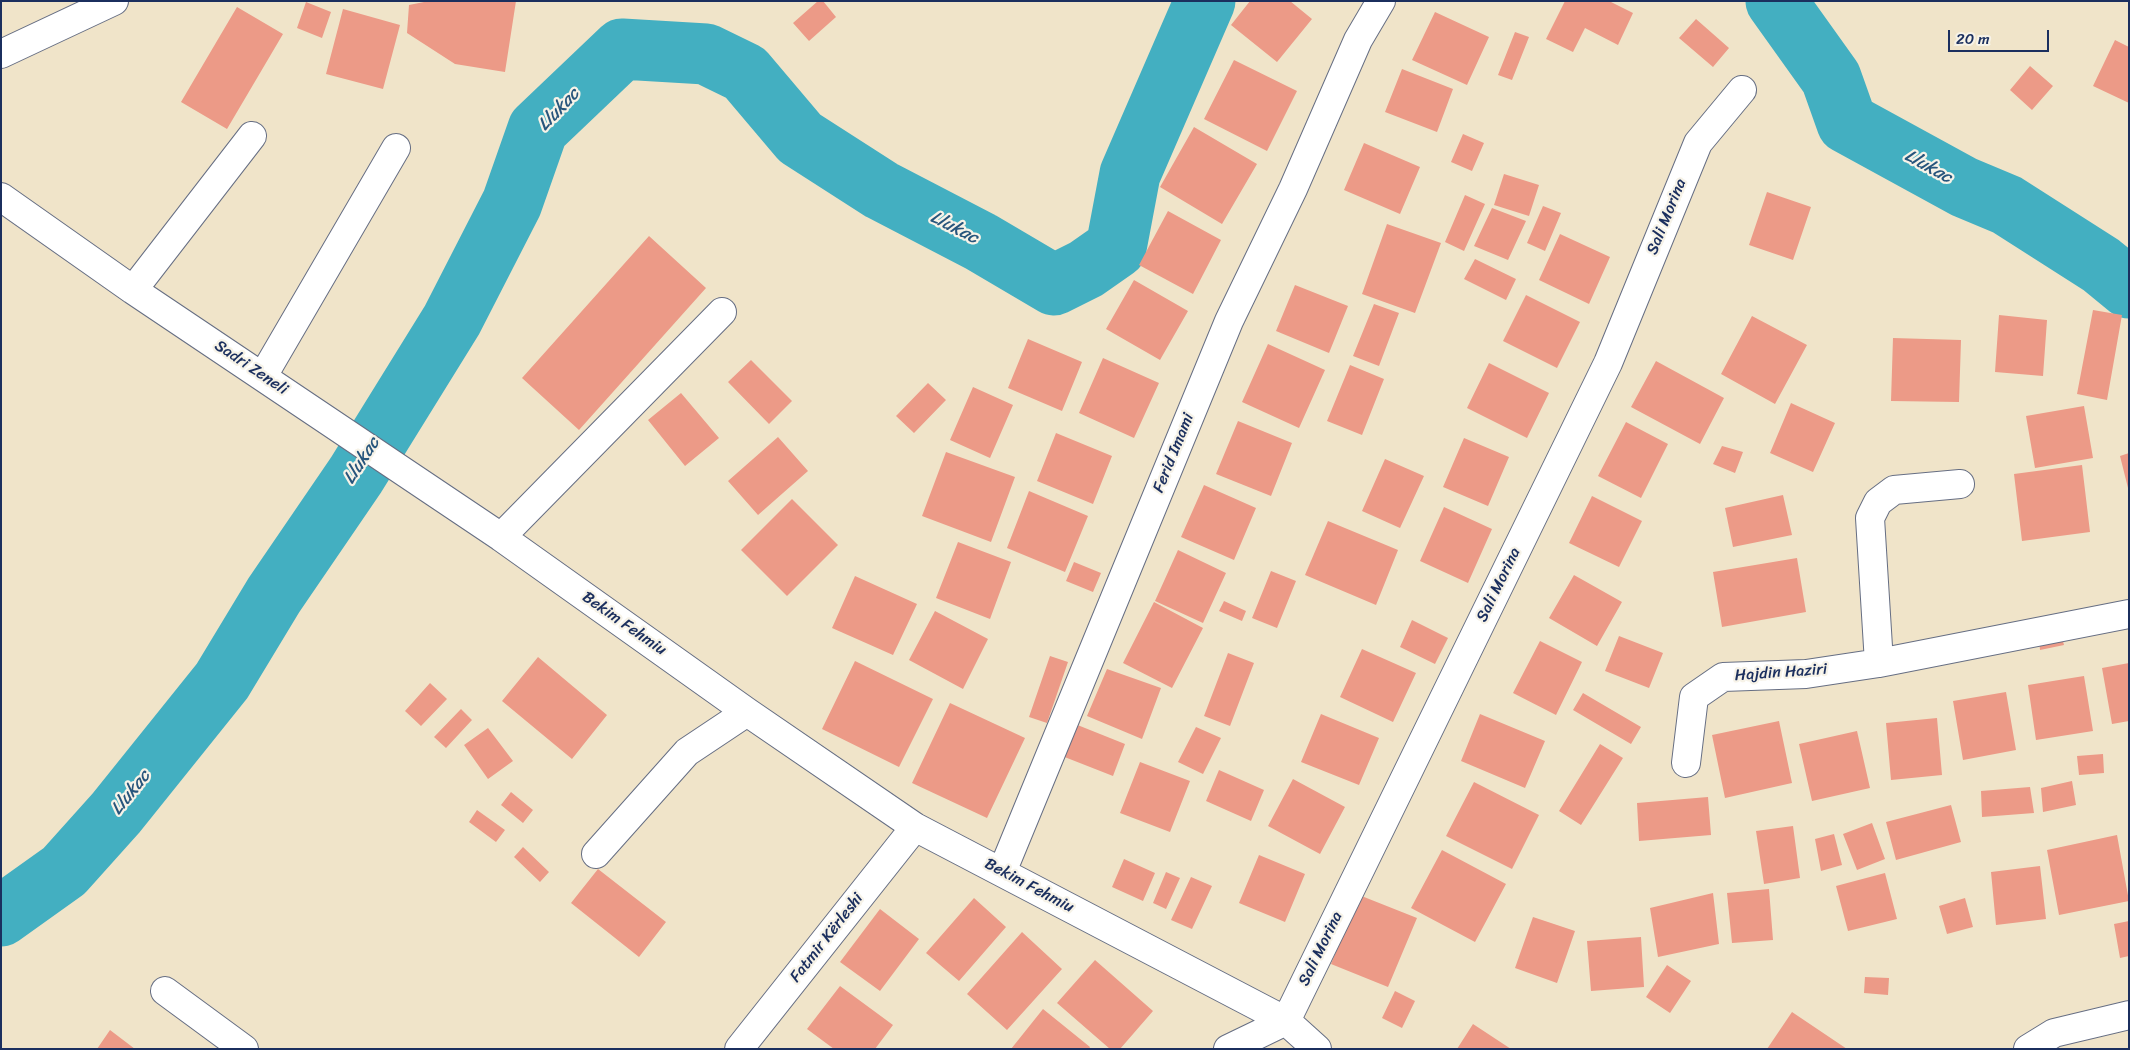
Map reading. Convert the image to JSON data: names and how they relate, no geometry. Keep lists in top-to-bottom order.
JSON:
{
  "streets": {
    "street": [
      "Sali Morina",
      "Sadri Zeneli",
      "Ferid Imami",
      "Bekim Fehmiu",
      "Hajdin Haziri",
      "Fatmir Kërleshi"
    ]
  },
  "crossings": [
    ["Sali Morina", "Bekim Fehmiu"],
    ["Sadri Zeneli", "Bekim Fehmiu"],
    ["Ferid Imami", "Bekim Fehmiu"],
    ["Bekim Fehmiu", "Fatmir Kërleshi"]
  ],
  "water": ["Llukac"],
  "scale_bar": "20 m"
}
